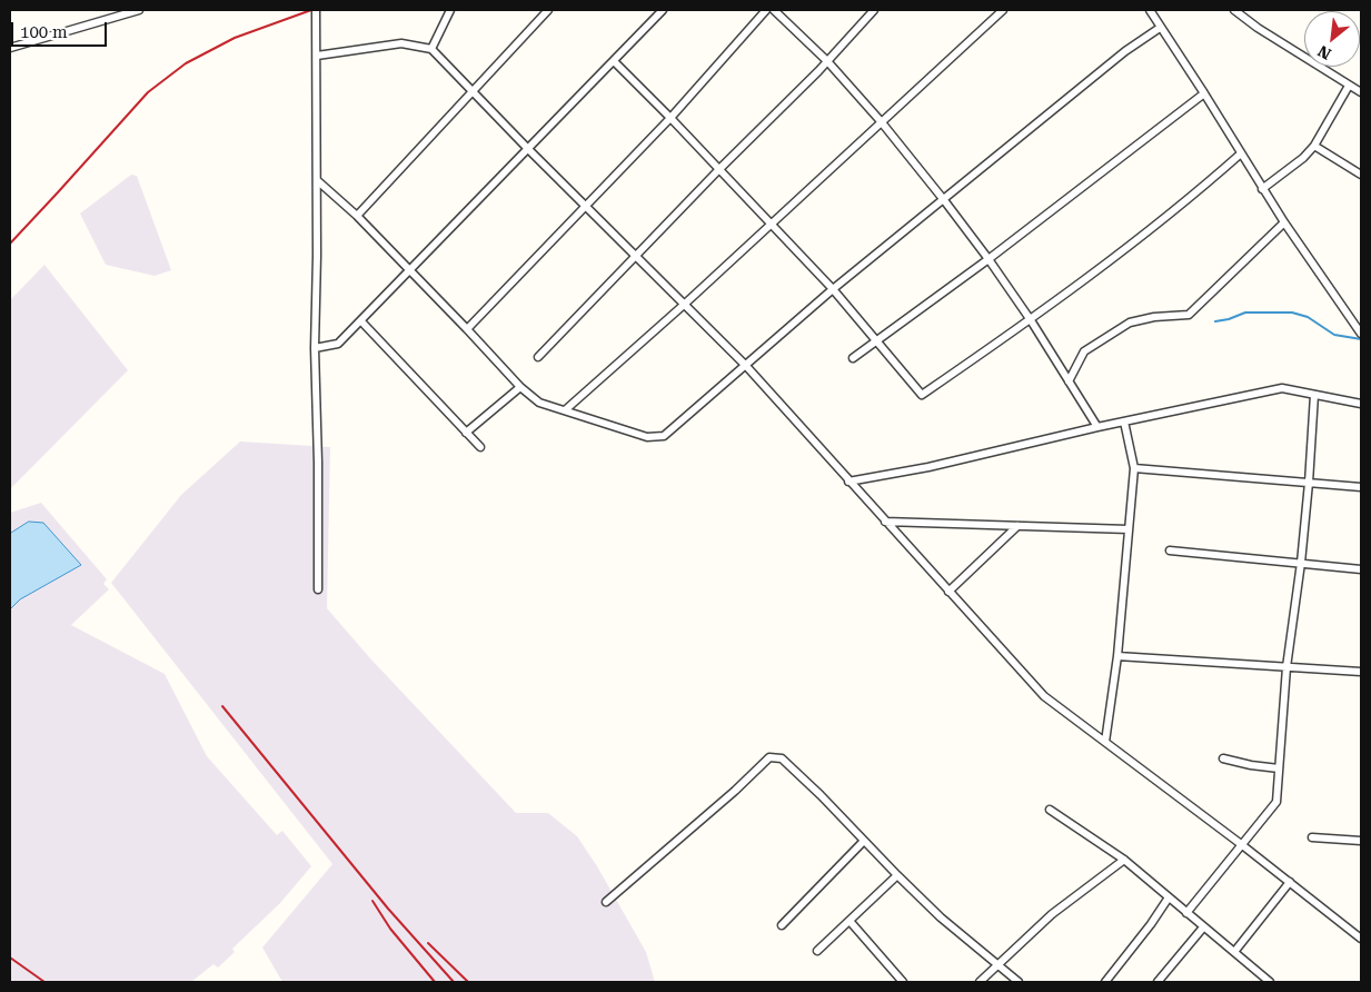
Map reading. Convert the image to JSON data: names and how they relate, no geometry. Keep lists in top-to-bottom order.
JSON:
{
  "scale_bar": "100 m",
  "north": "bottom left"
}
